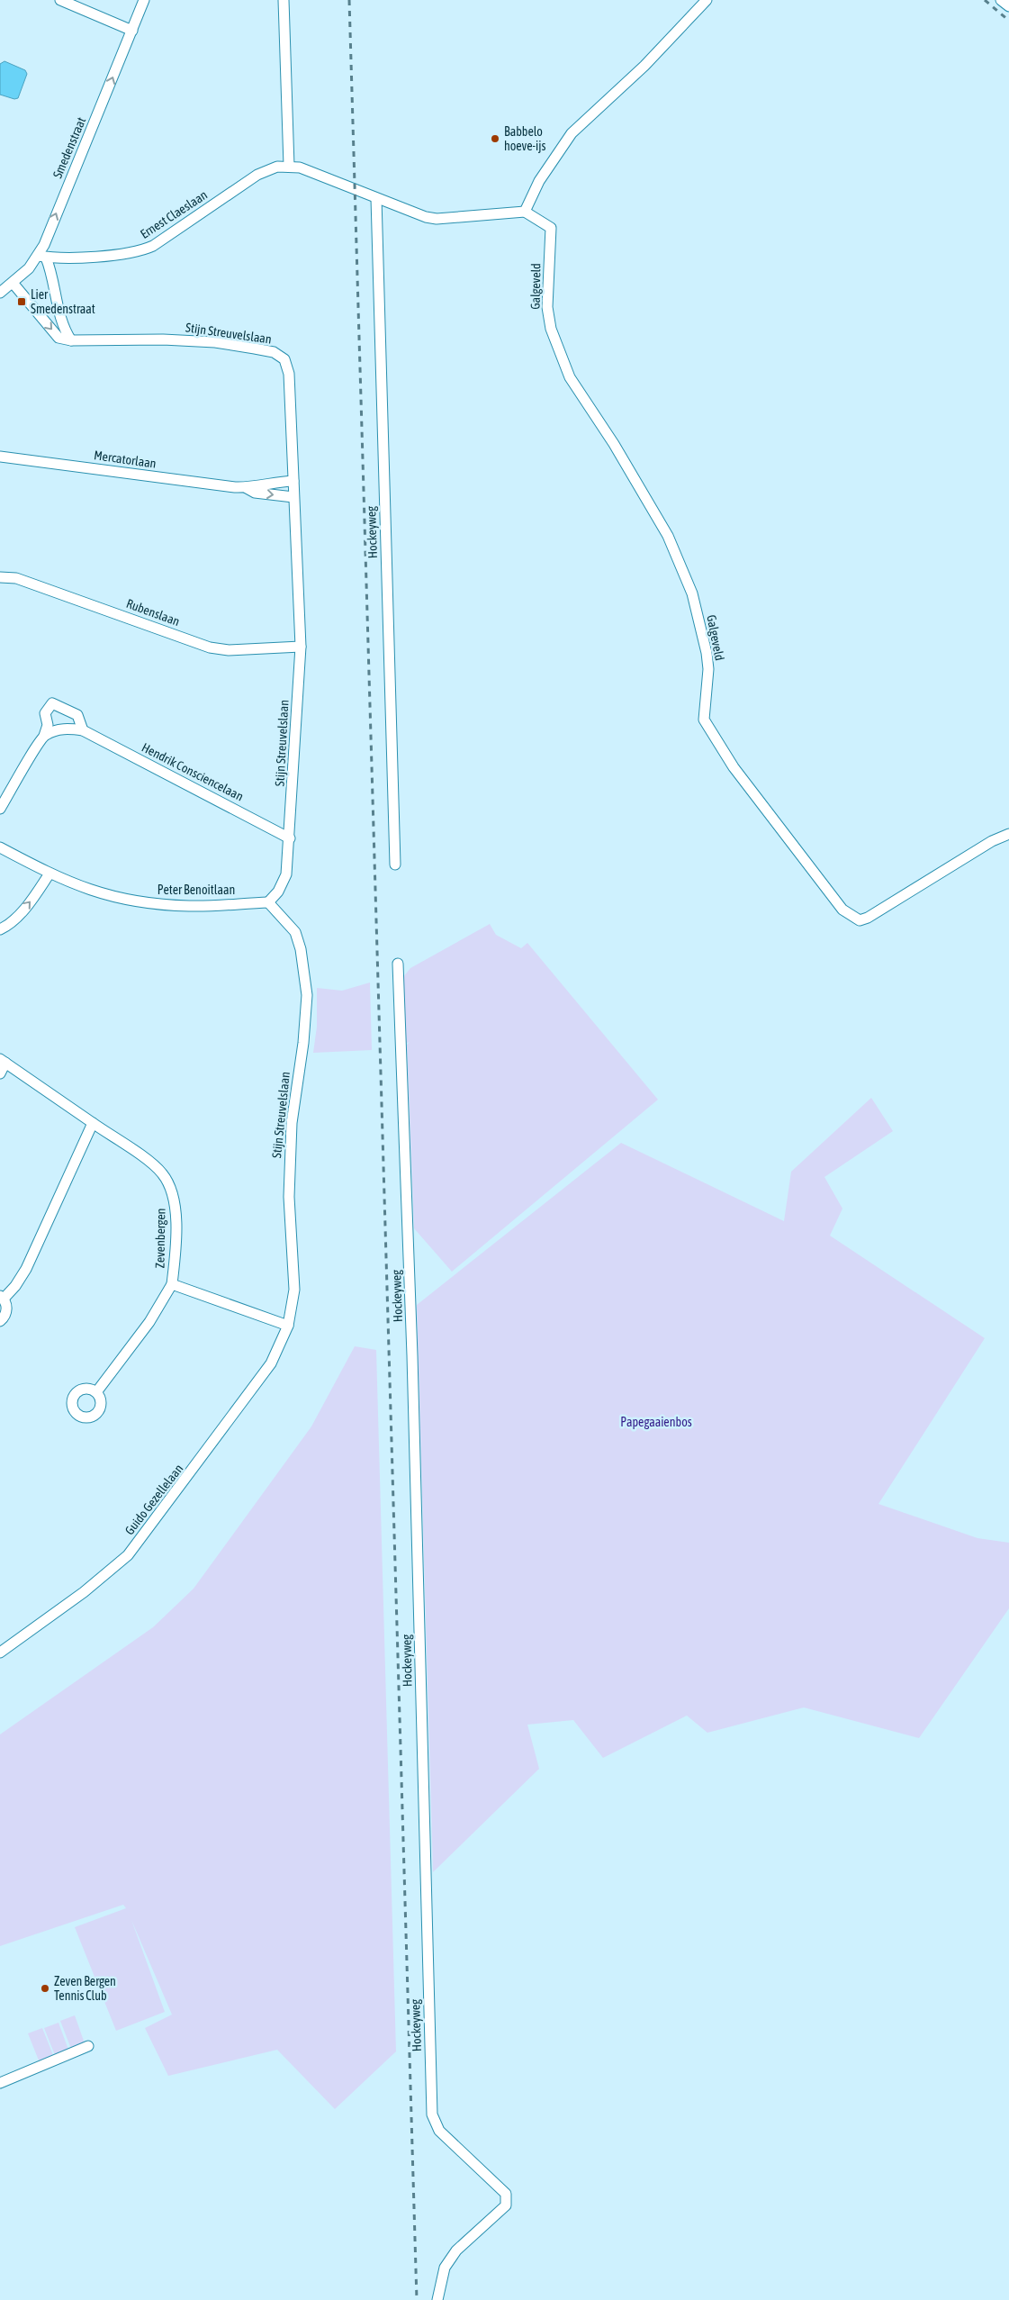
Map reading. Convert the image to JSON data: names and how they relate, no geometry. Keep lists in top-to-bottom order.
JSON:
{
  "streets": {
    "street": [
      "Smedenstraat",
      "Ernest Claeslaan",
      "Galgeveld",
      "Stijn Streuvelslaan",
      "Mercatorlaan",
      "Hockeyweg",
      "Rubenslaan",
      "Hendrik Consciencelaan",
      "Peter Benoitlaan",
      "Zevenbergen",
      "Guido Gezellelaan"
    ]
  },
  "crossings": [
    ["Smedenstraat", "Ernest Claeslaan"],
    ["Ernest Claeslaan", "Hockeyweg"],
    ["Stijn Streuvelslaan", "Mercatorlaan"],
    ["Stijn Streuvelslaan", "Rubenslaan"],
    ["Stijn Streuvelslaan", "Hendrik Consciencelaan"],
    ["Stijn Streuvelslaan", "Peter Benoitlaan"],
    ["Stijn Streuvelslaan", "Zevenbergen"],
    ["Stijn Streuvelslaan", "Guido Gezellelaan"],
    ["Zevenbergen", "Guido Gezellelaan"]
  ],
  "one_way": ["Smedenstraat"],
  "parks": ["Papegaaienbos"],
  "places": {
    "other": ["Babbelo hoeve-ijs", "Zeven Bergen Tennis Club"],
    "transit": ["Lier Smedenstraat"]
  }
}
